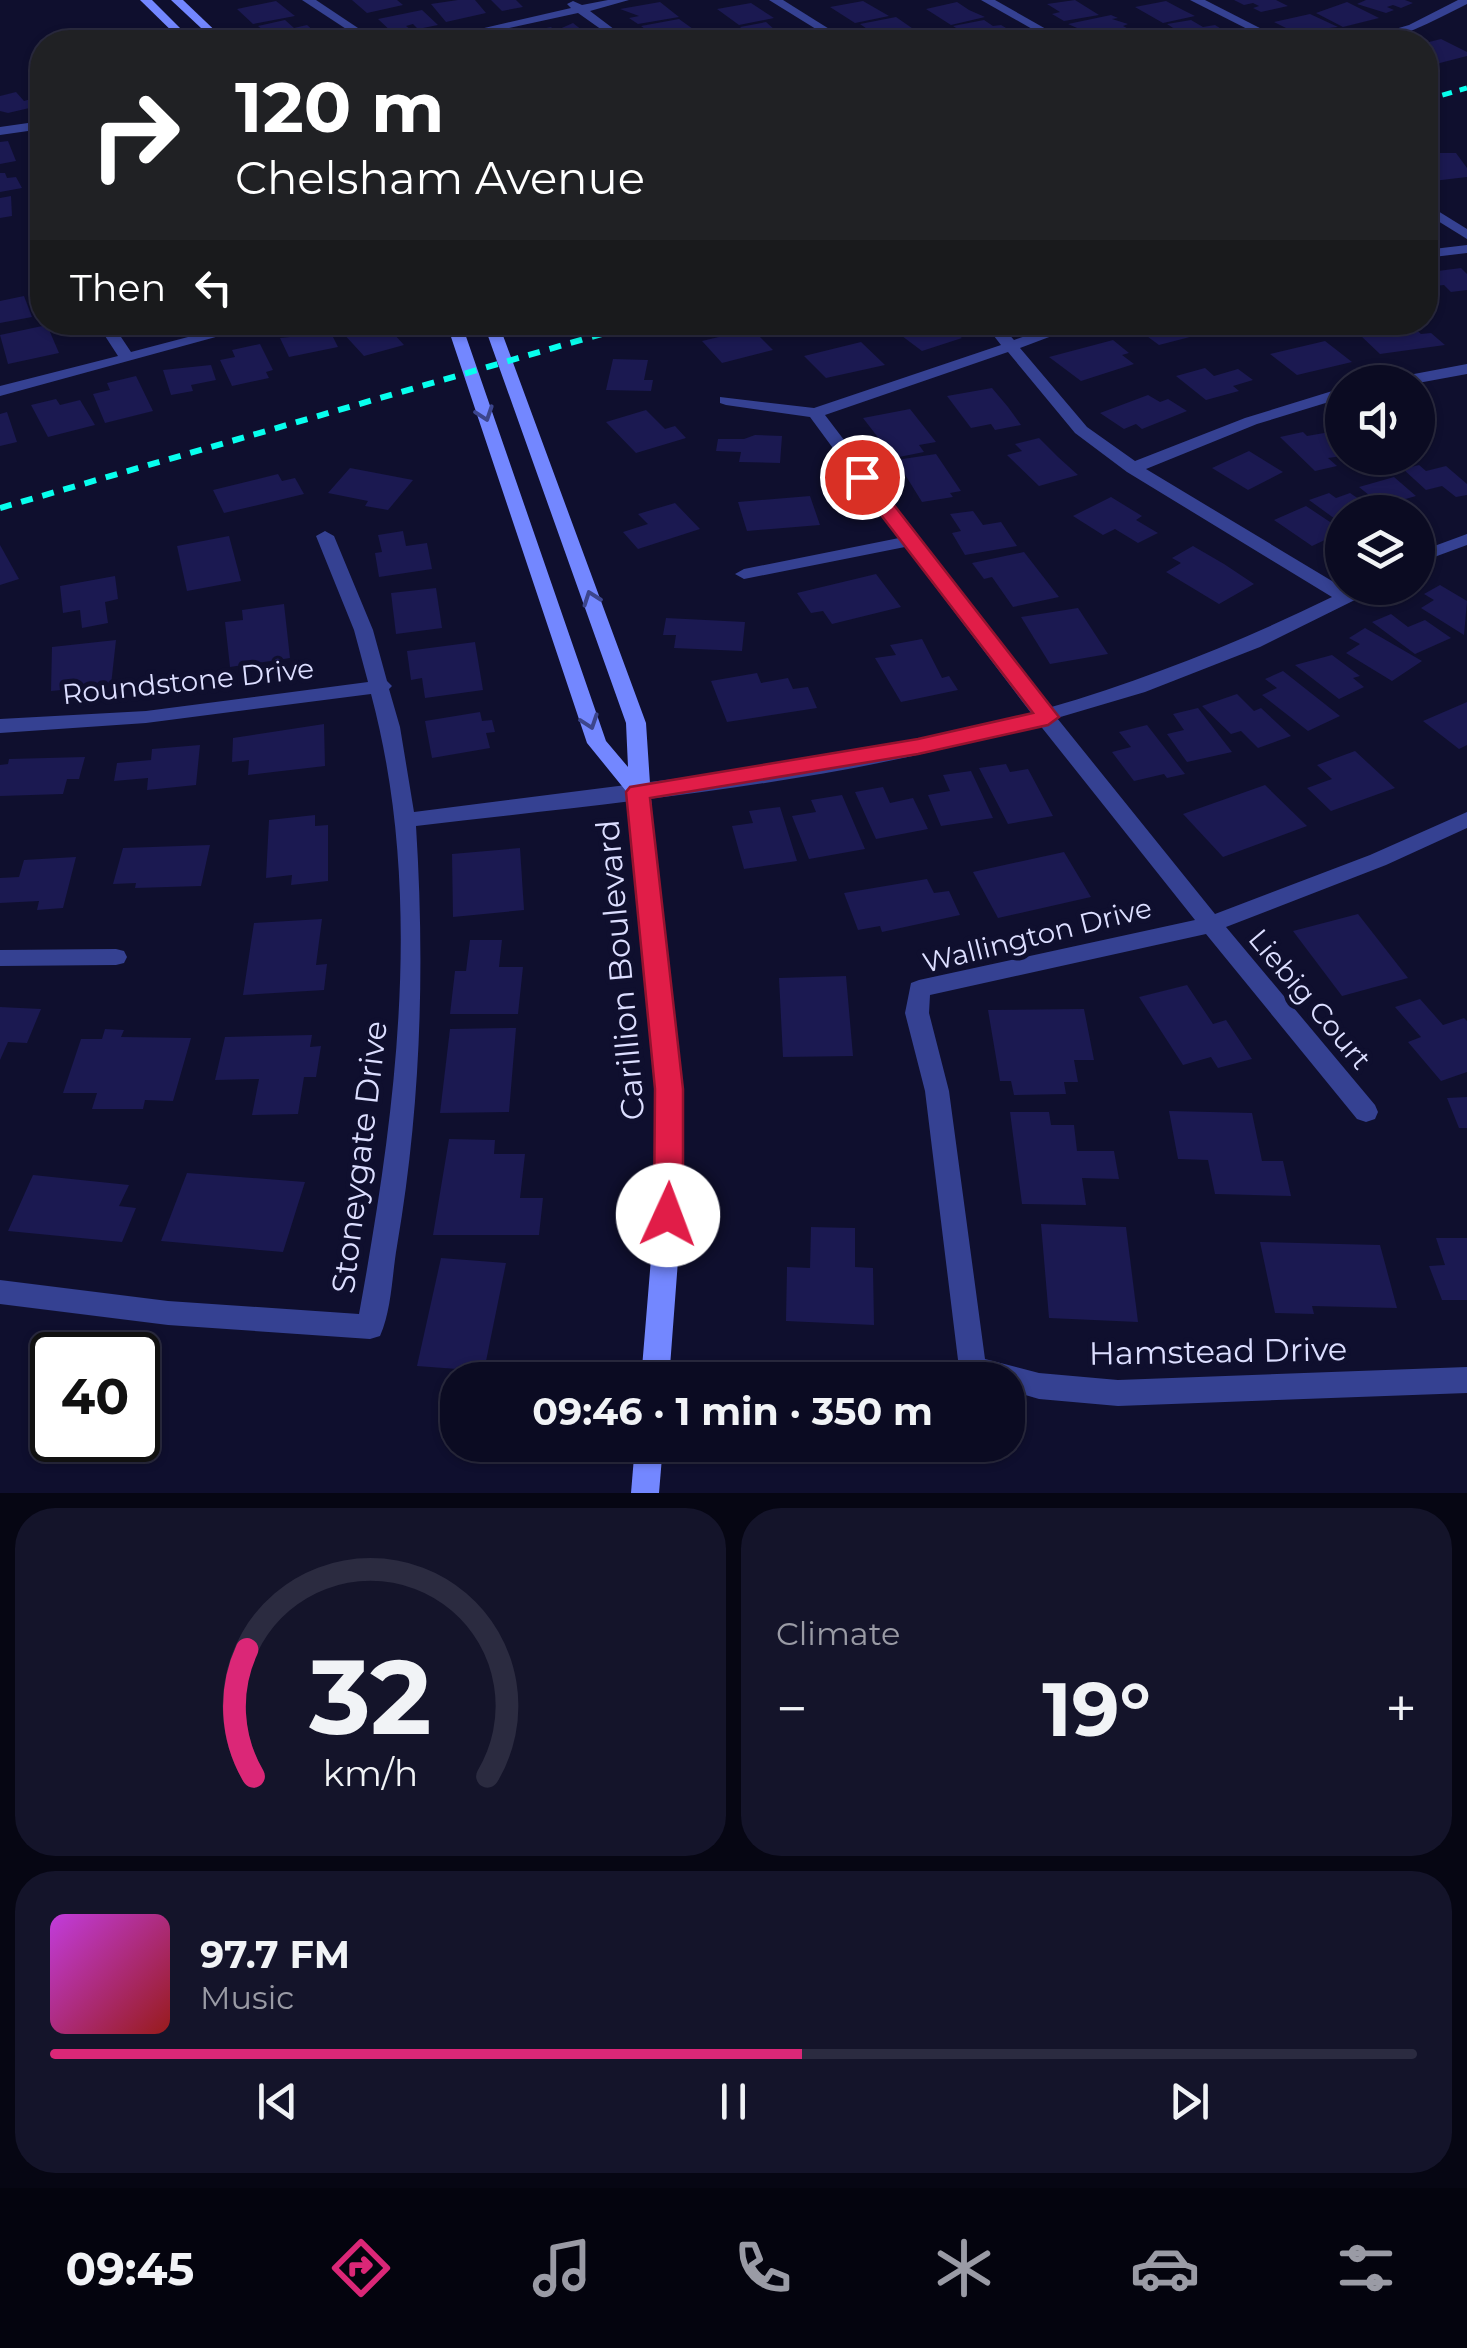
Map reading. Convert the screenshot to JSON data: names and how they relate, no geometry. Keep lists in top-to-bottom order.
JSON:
{
  "streets": {
    "street": [
      "Roundstone Drive",
      "Wallington Drive",
      "Carillion Boulevard",
      "Liebig Court",
      "Stoneygate Drive",
      "Hamstead Drive"
    ]
  },
  "crossings": [
    ["Roundstone Drive", "Stoneygate Drive"],
    ["Wallington Drive", "Liebig Court"]
  ],
  "page": {
    "turn": ["120 m", "Chelsham Avenue"],
    "then": "Then",
    "limit": "40",
    "trip": "09:46 · 1 min · 350 m",
    "tile": "Climate",
    "heat": ["−", "19°", "+"],
    "song": ["97.7 FM", "Music"],
    "tabs": "09:45",
    "gauge": ["32", "km/h"]
  }
}
